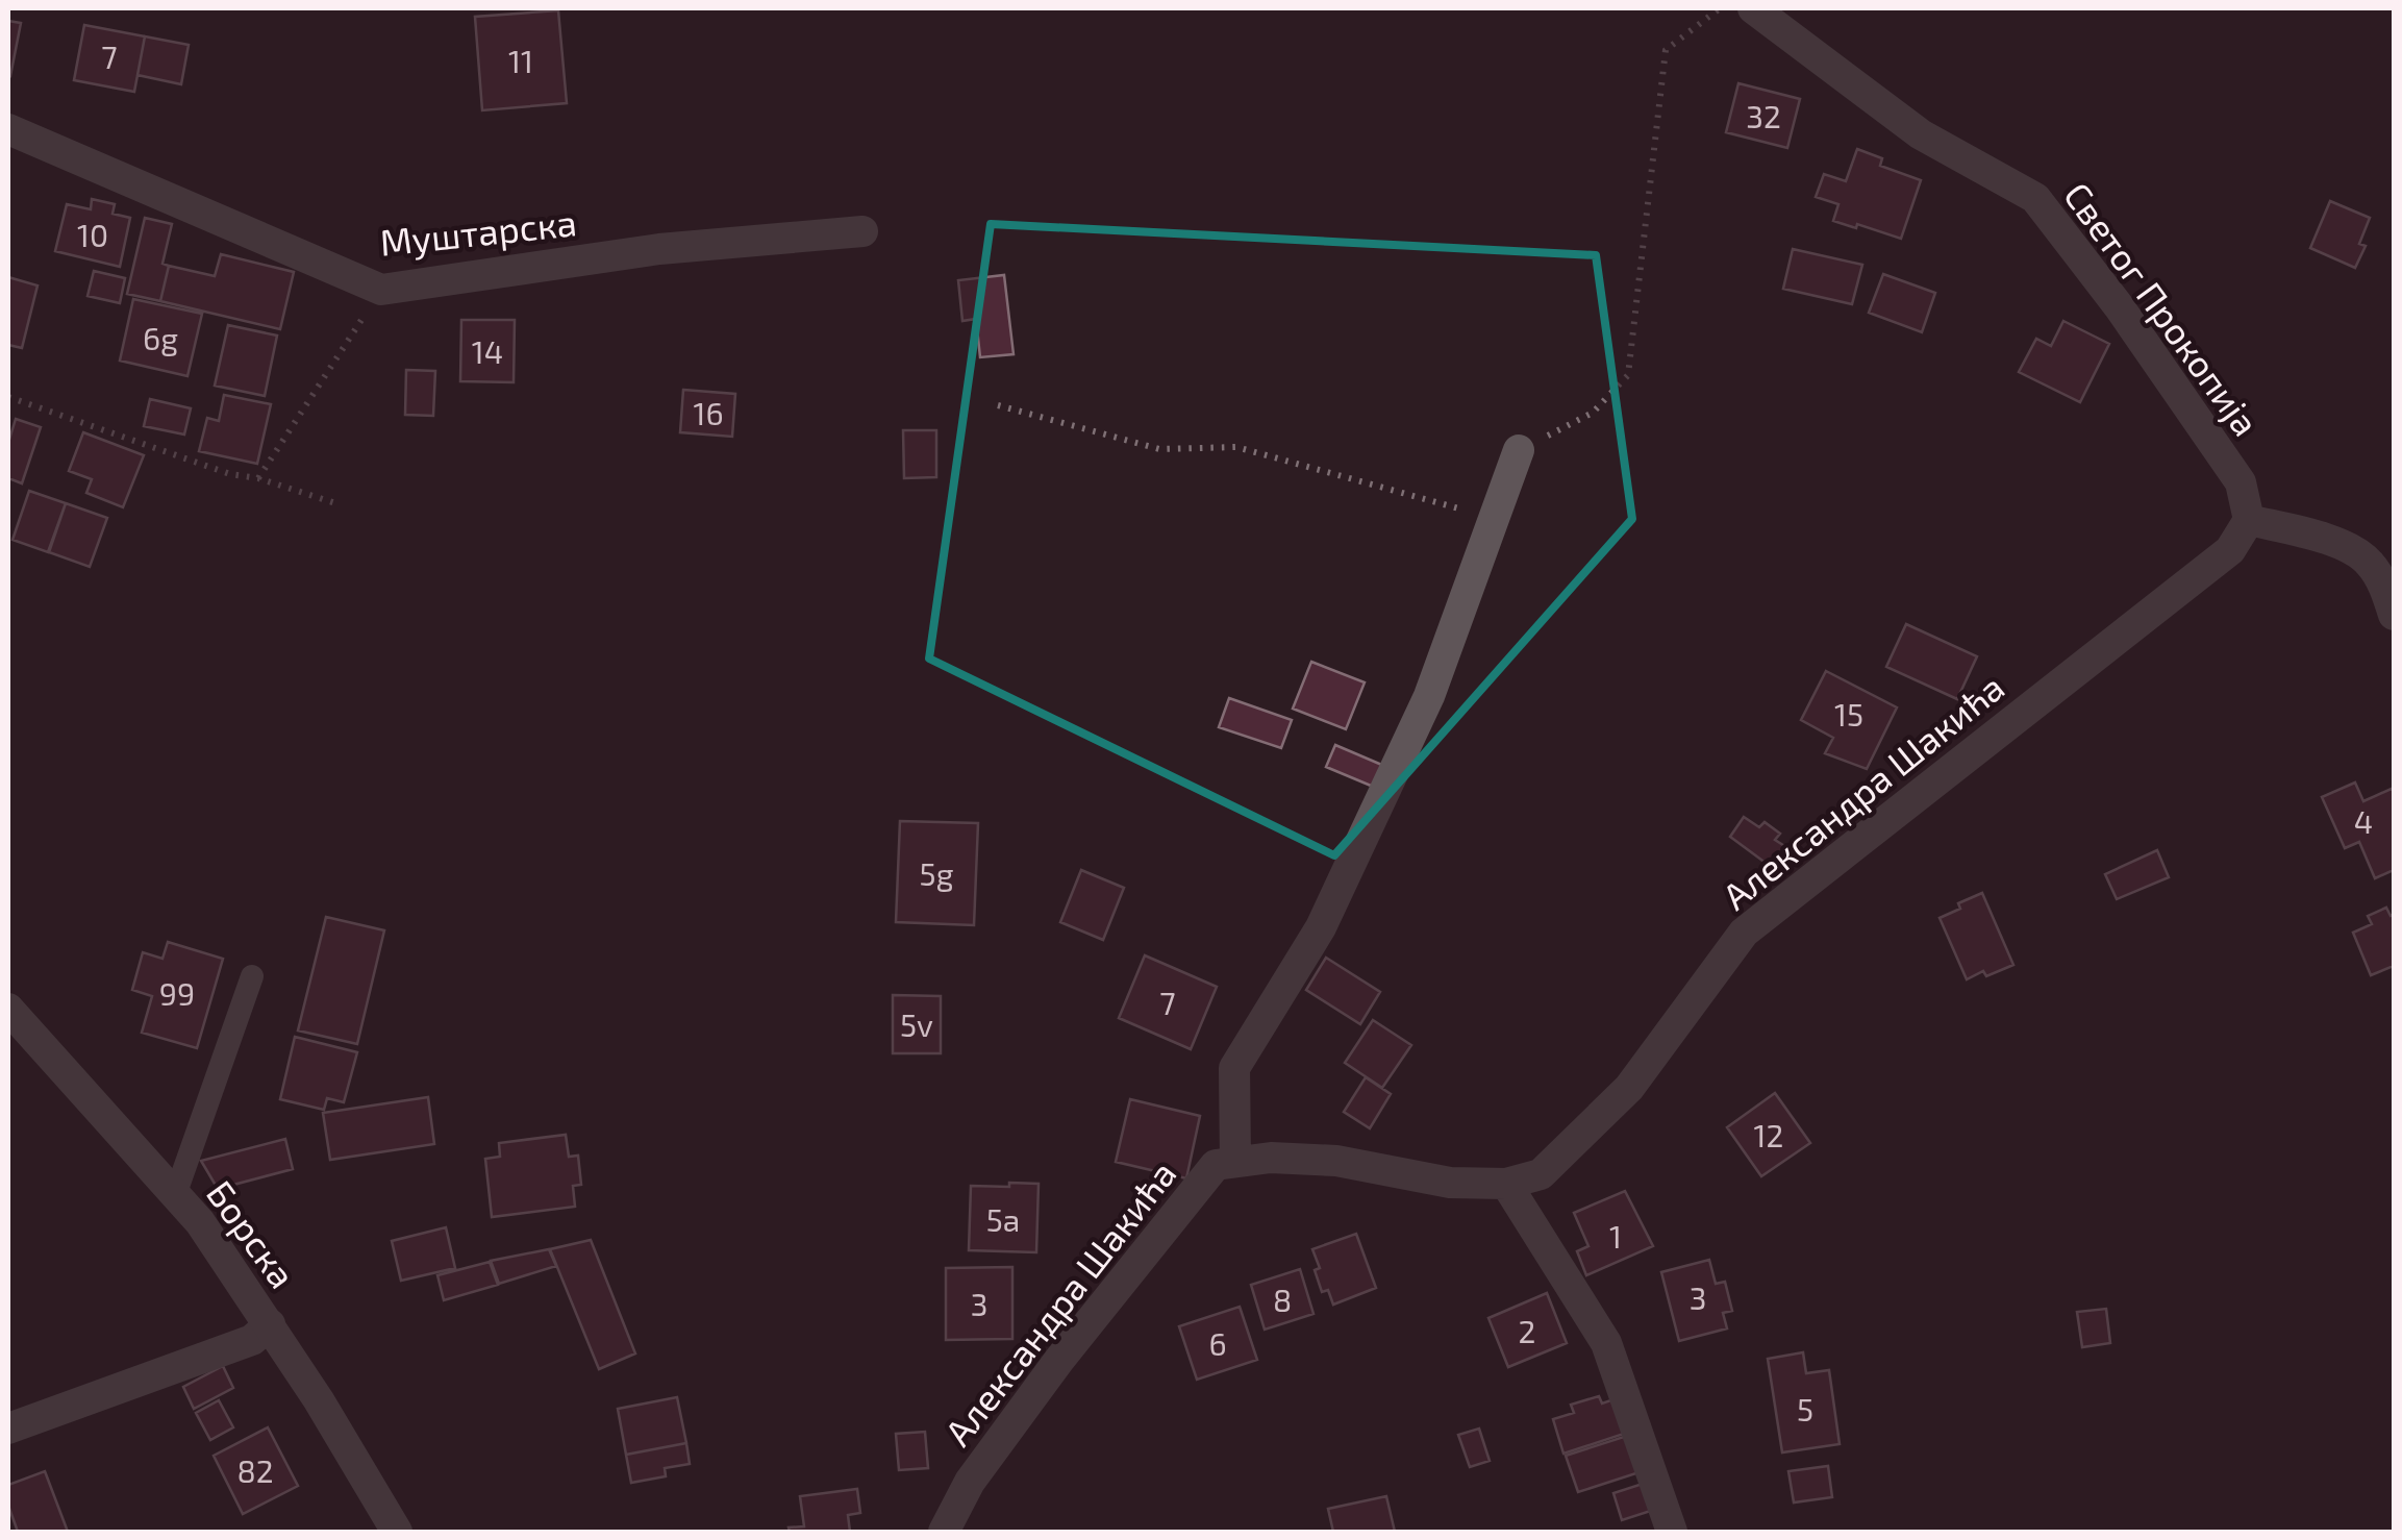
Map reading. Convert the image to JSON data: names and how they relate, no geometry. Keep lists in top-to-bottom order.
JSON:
{
  "streets": {
    "street": [
      "Муштарска",
      "Светог Прокопија",
      "Александра Шакића",
      "Борска"
    ]
  },
  "crossings": [
    ["Светог Прокопија", "Александра Шакића"]
  ],
  "house_numbers": [
    "7",
    "11",
    "32",
    "10",
    "6g",
    "14",
    "16",
    "15",
    "4",
    "5g",
    "99",
    "7",
    "5v",
    "12",
    "5a",
    "1",
    "3",
    "8",
    "3",
    "2",
    "6",
    "5",
    "82"
  ]
}
